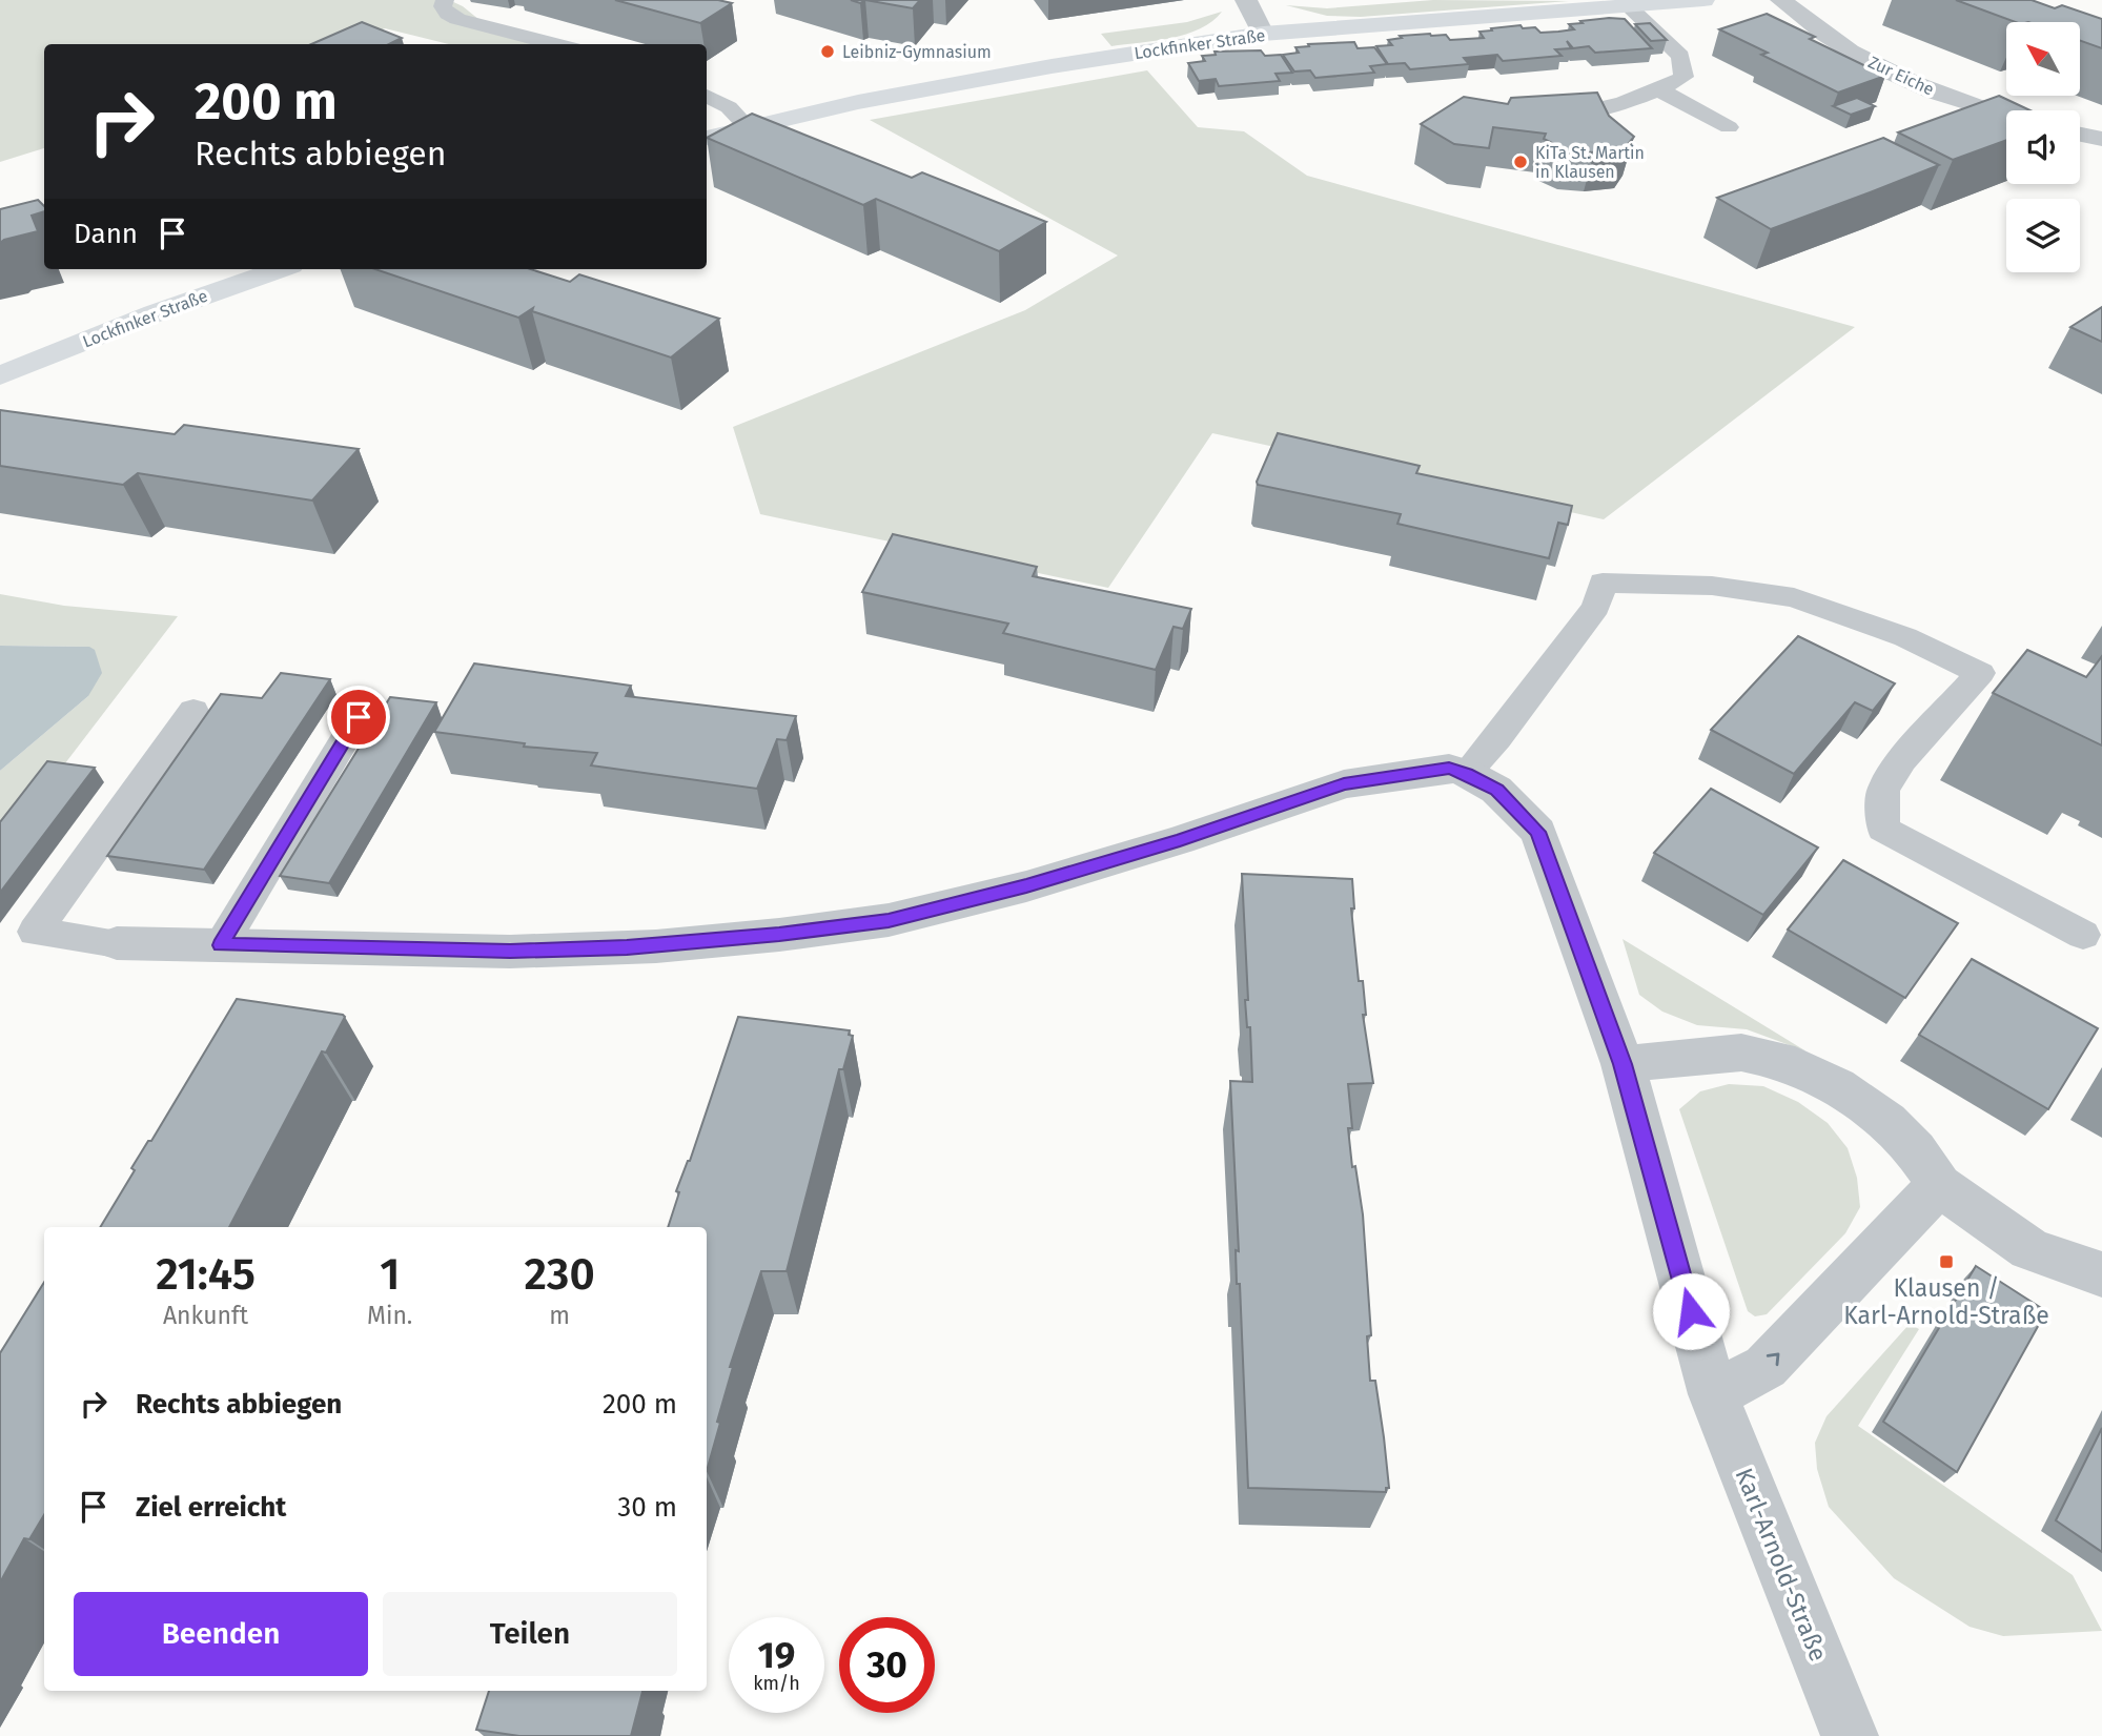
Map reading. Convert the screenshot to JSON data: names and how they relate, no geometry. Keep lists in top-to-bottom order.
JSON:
{
  "streets": {
    "street": ["Lockfinker Straße", "Zur Eiche", "Karl-Arnold-Straße"]
  },
  "places": {
    "other": ["Leibniz-Gymnasium", "KiTa St. Martin in Klausen"],
    "transit": ["Klausen / Karl-Arnold-Straße"]
  },
  "north": "top left",
  "page": {
    "turn": ["200 m", "Rechts abbiegen"],
    "then": "Dann",
    "eta": [
      "21:45",
      "Ankunft",
      "1",
      "Min.",
      "230",
      "m"
    ],
    "list": [
      {
        "name": "Rechts abbiegen",
        "value": "200 m"
      },
      {
        "name": "Ziel erreicht",
        "value": "30 m"
      }
    ],
    "buttons": ["Beenden", "Teilen"],
    "speed": "19 km/h",
    "limit": "30"
  }
}
